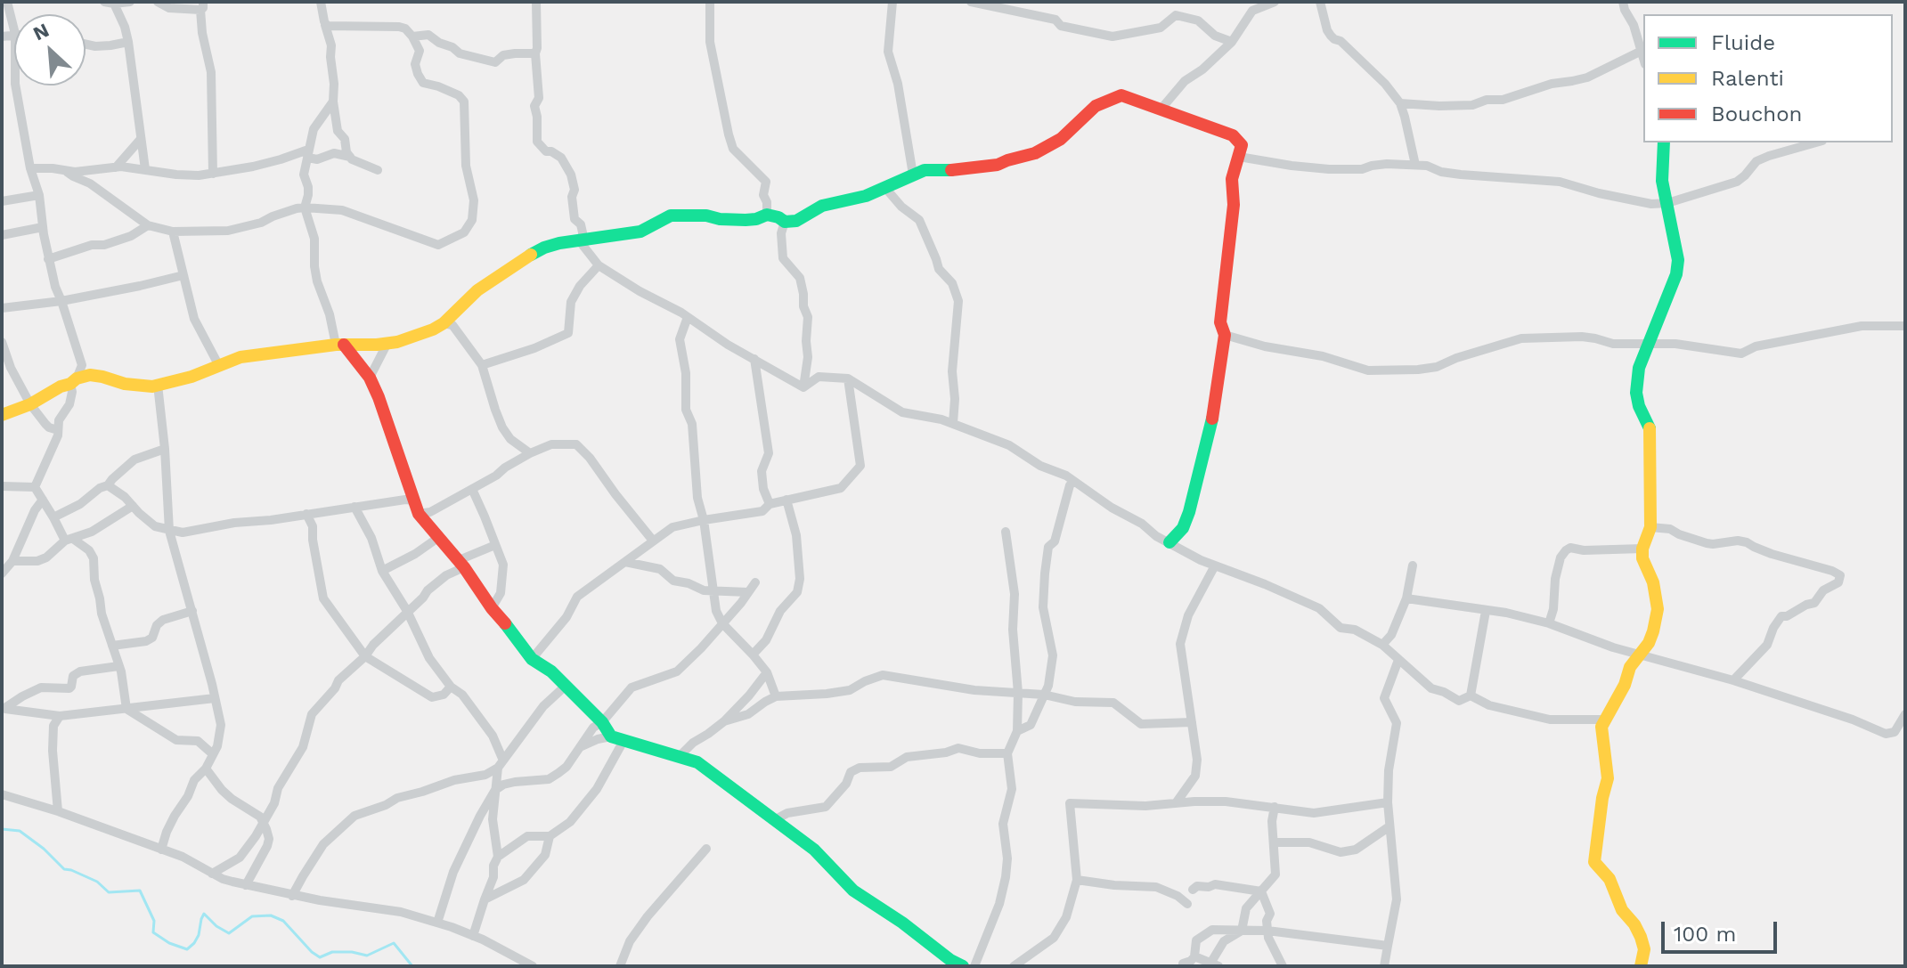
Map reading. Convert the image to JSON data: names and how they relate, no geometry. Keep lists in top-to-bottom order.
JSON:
{
  "legend": ["Fluide", "Ralenti", "Bouchon"],
  "scale_bar": "100 m",
  "north": "top left"
}
